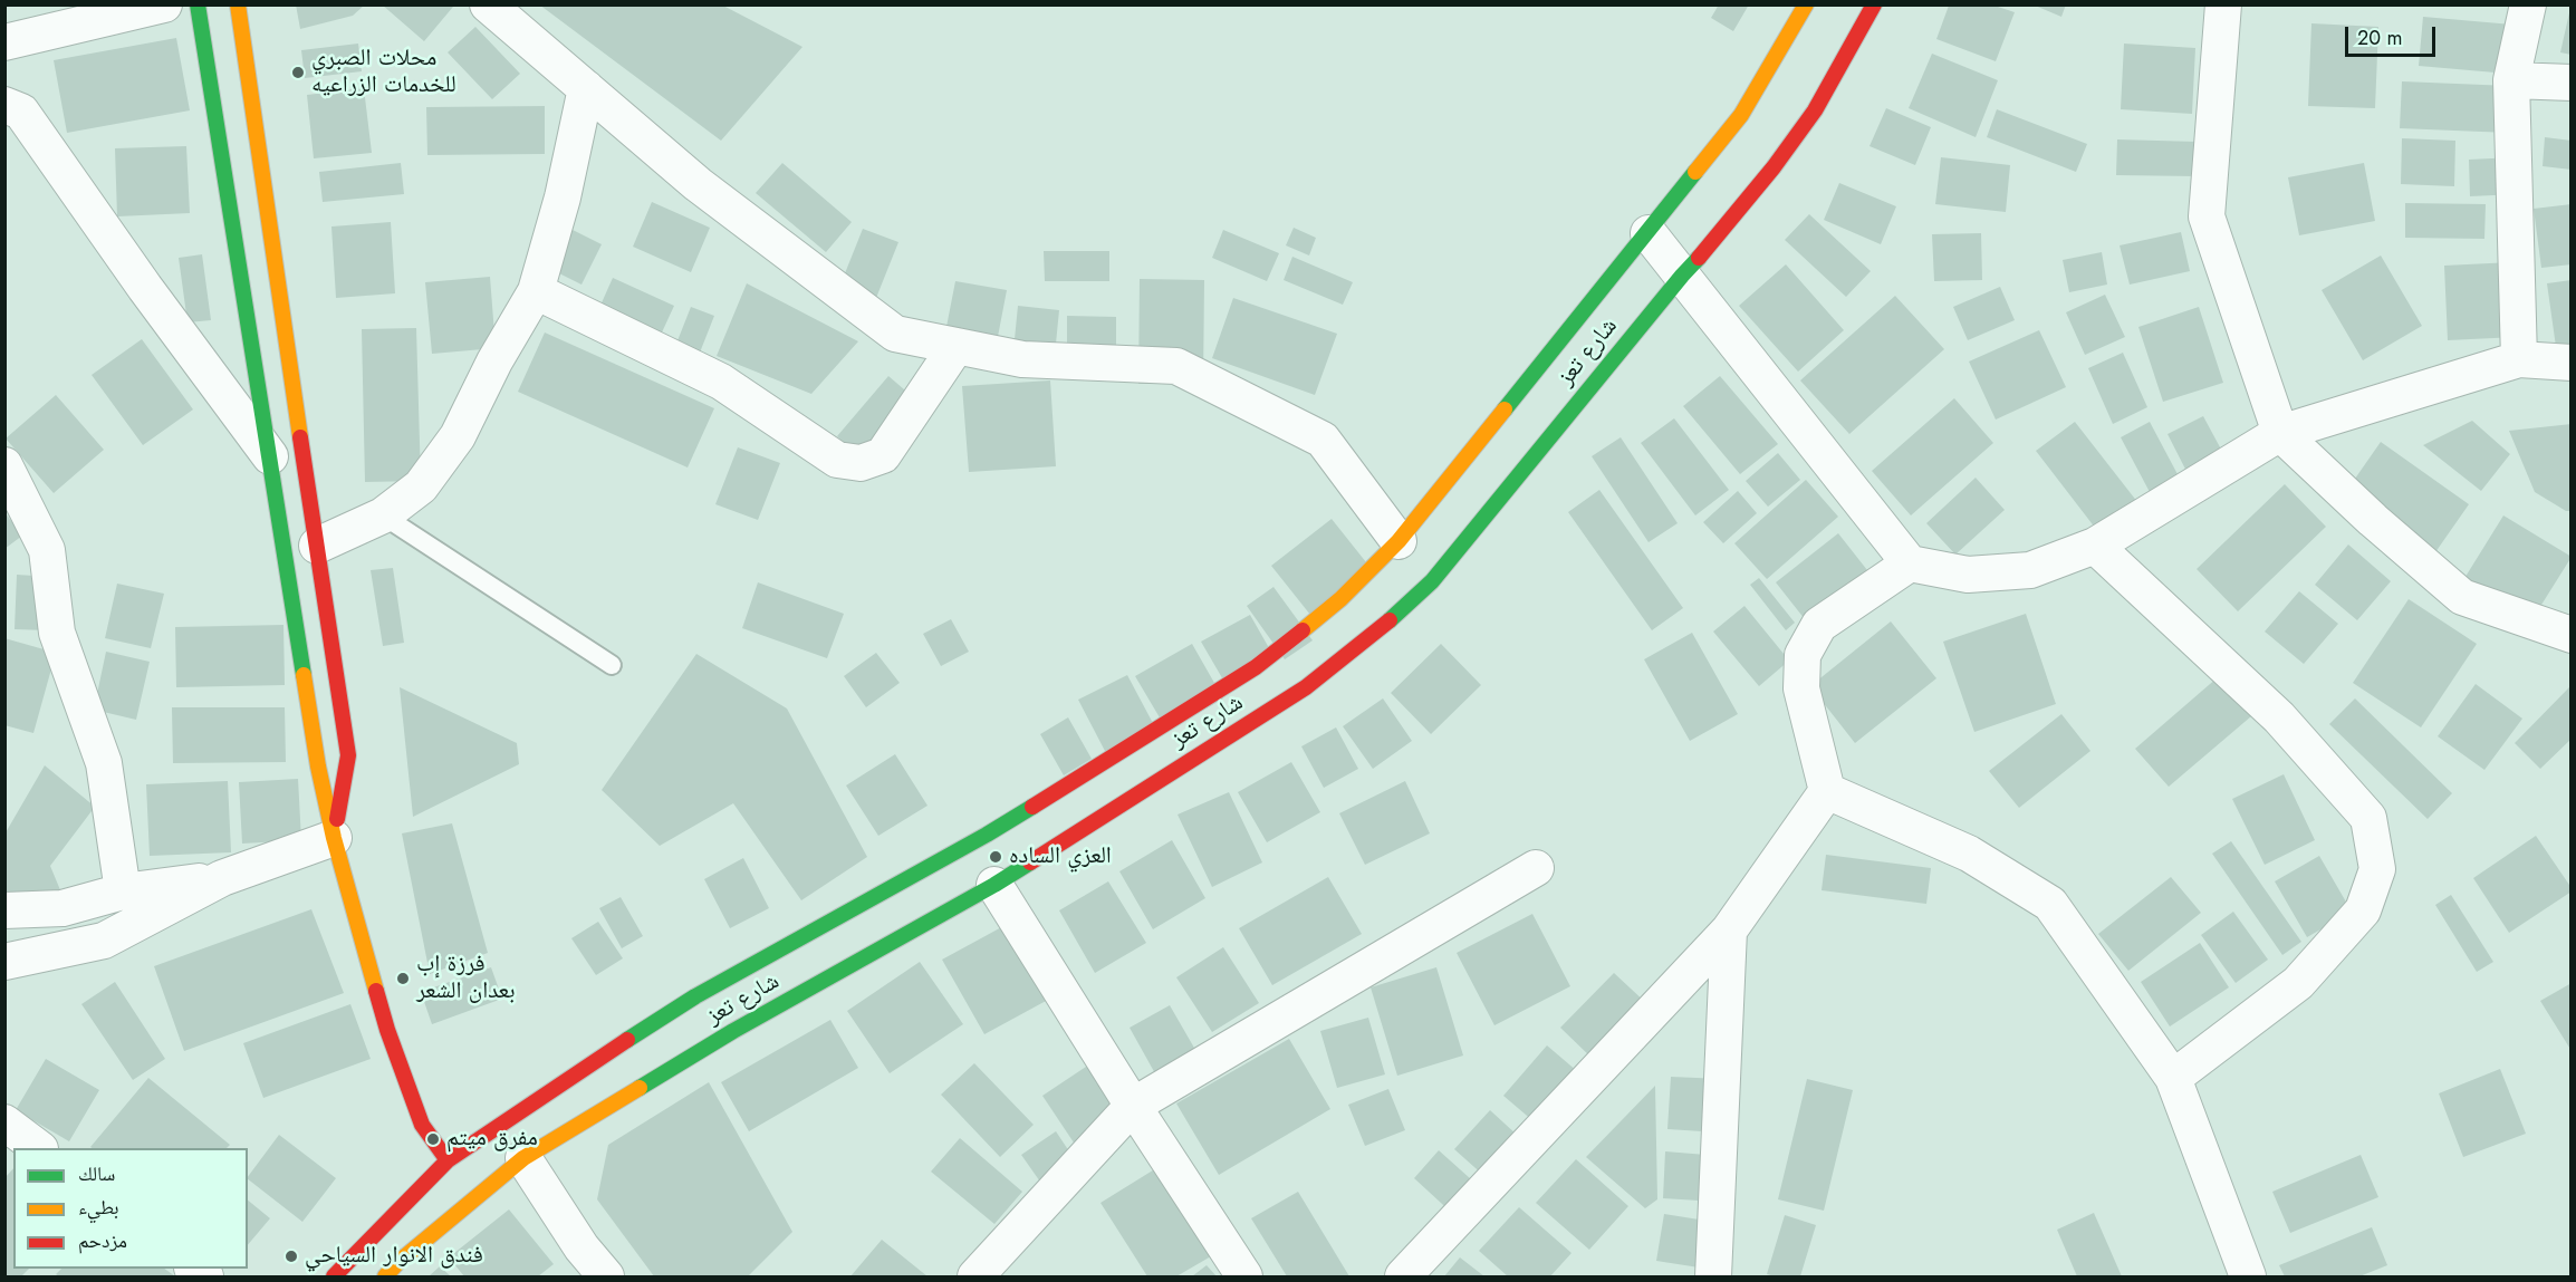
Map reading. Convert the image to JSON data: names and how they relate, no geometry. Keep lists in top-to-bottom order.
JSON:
{
  "streets": {
    "main road": ["شارع تعز"]
  },
  "places": [
    "محلات الصبري للخدمات الزراعيه",
    "العزي الساده",
    "فرزة إب بعدان الشعر",
    "مفرق ميتم",
    "فندق الانوار السياحي"
  ],
  "legend": ["سالك", "بطيء", "مزدحم"],
  "scale_bar": "20 m"
}
